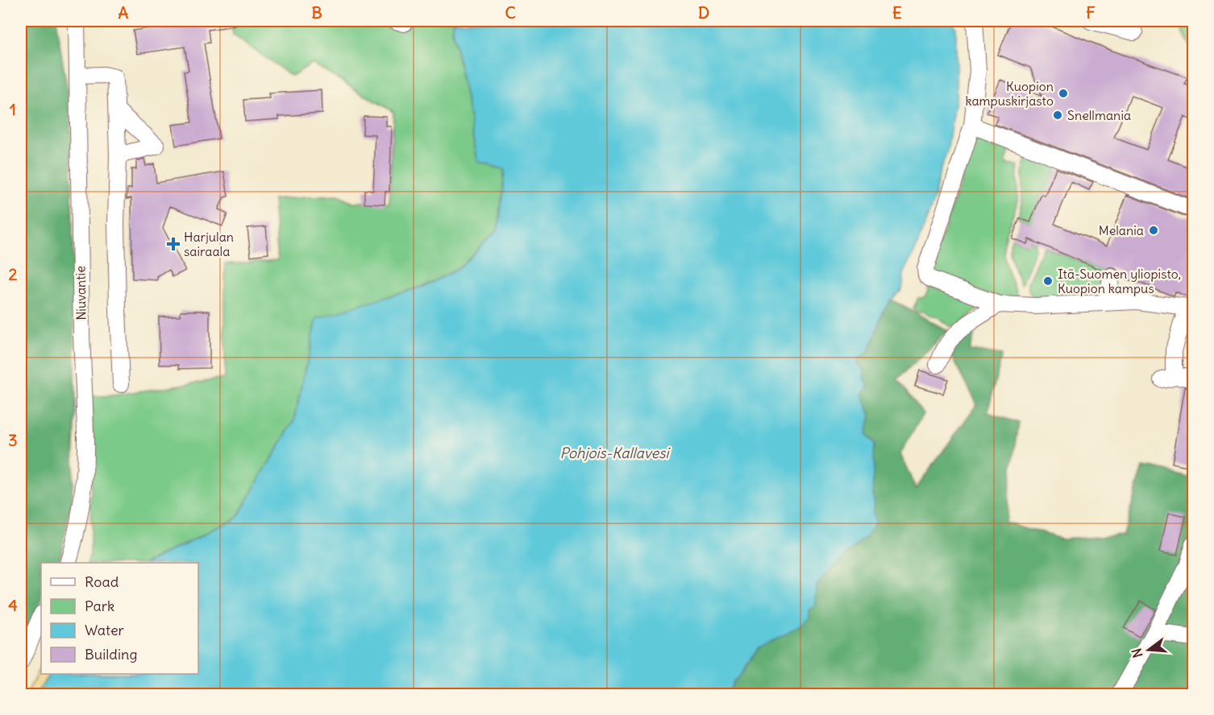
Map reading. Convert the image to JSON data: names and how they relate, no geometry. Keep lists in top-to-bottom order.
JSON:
{
  "streets": {
    "street": ["Niuvantie"]
  },
  "water": ["Pohjois-Kallavesi"],
  "places": {
    "other": [
      "Kuopion kampuskirjasto",
      "Snellmania",
      "Melania",
      "Itä-Suomen yliopisto, Kuopion kampus"
    ],
    "health": ["Harjulan sairaala"]
  },
  "legend": [
    "Road",
    "Park",
    "Water",
    "Building"
  ],
  "north": "left",
  "grid": {
    "columns": [
      "A",
      "B",
      "C",
      "D",
      "E",
      "F"
    ],
    "rows": [
      "1",
      "2",
      "3",
      "4"
    ]
  }
}
